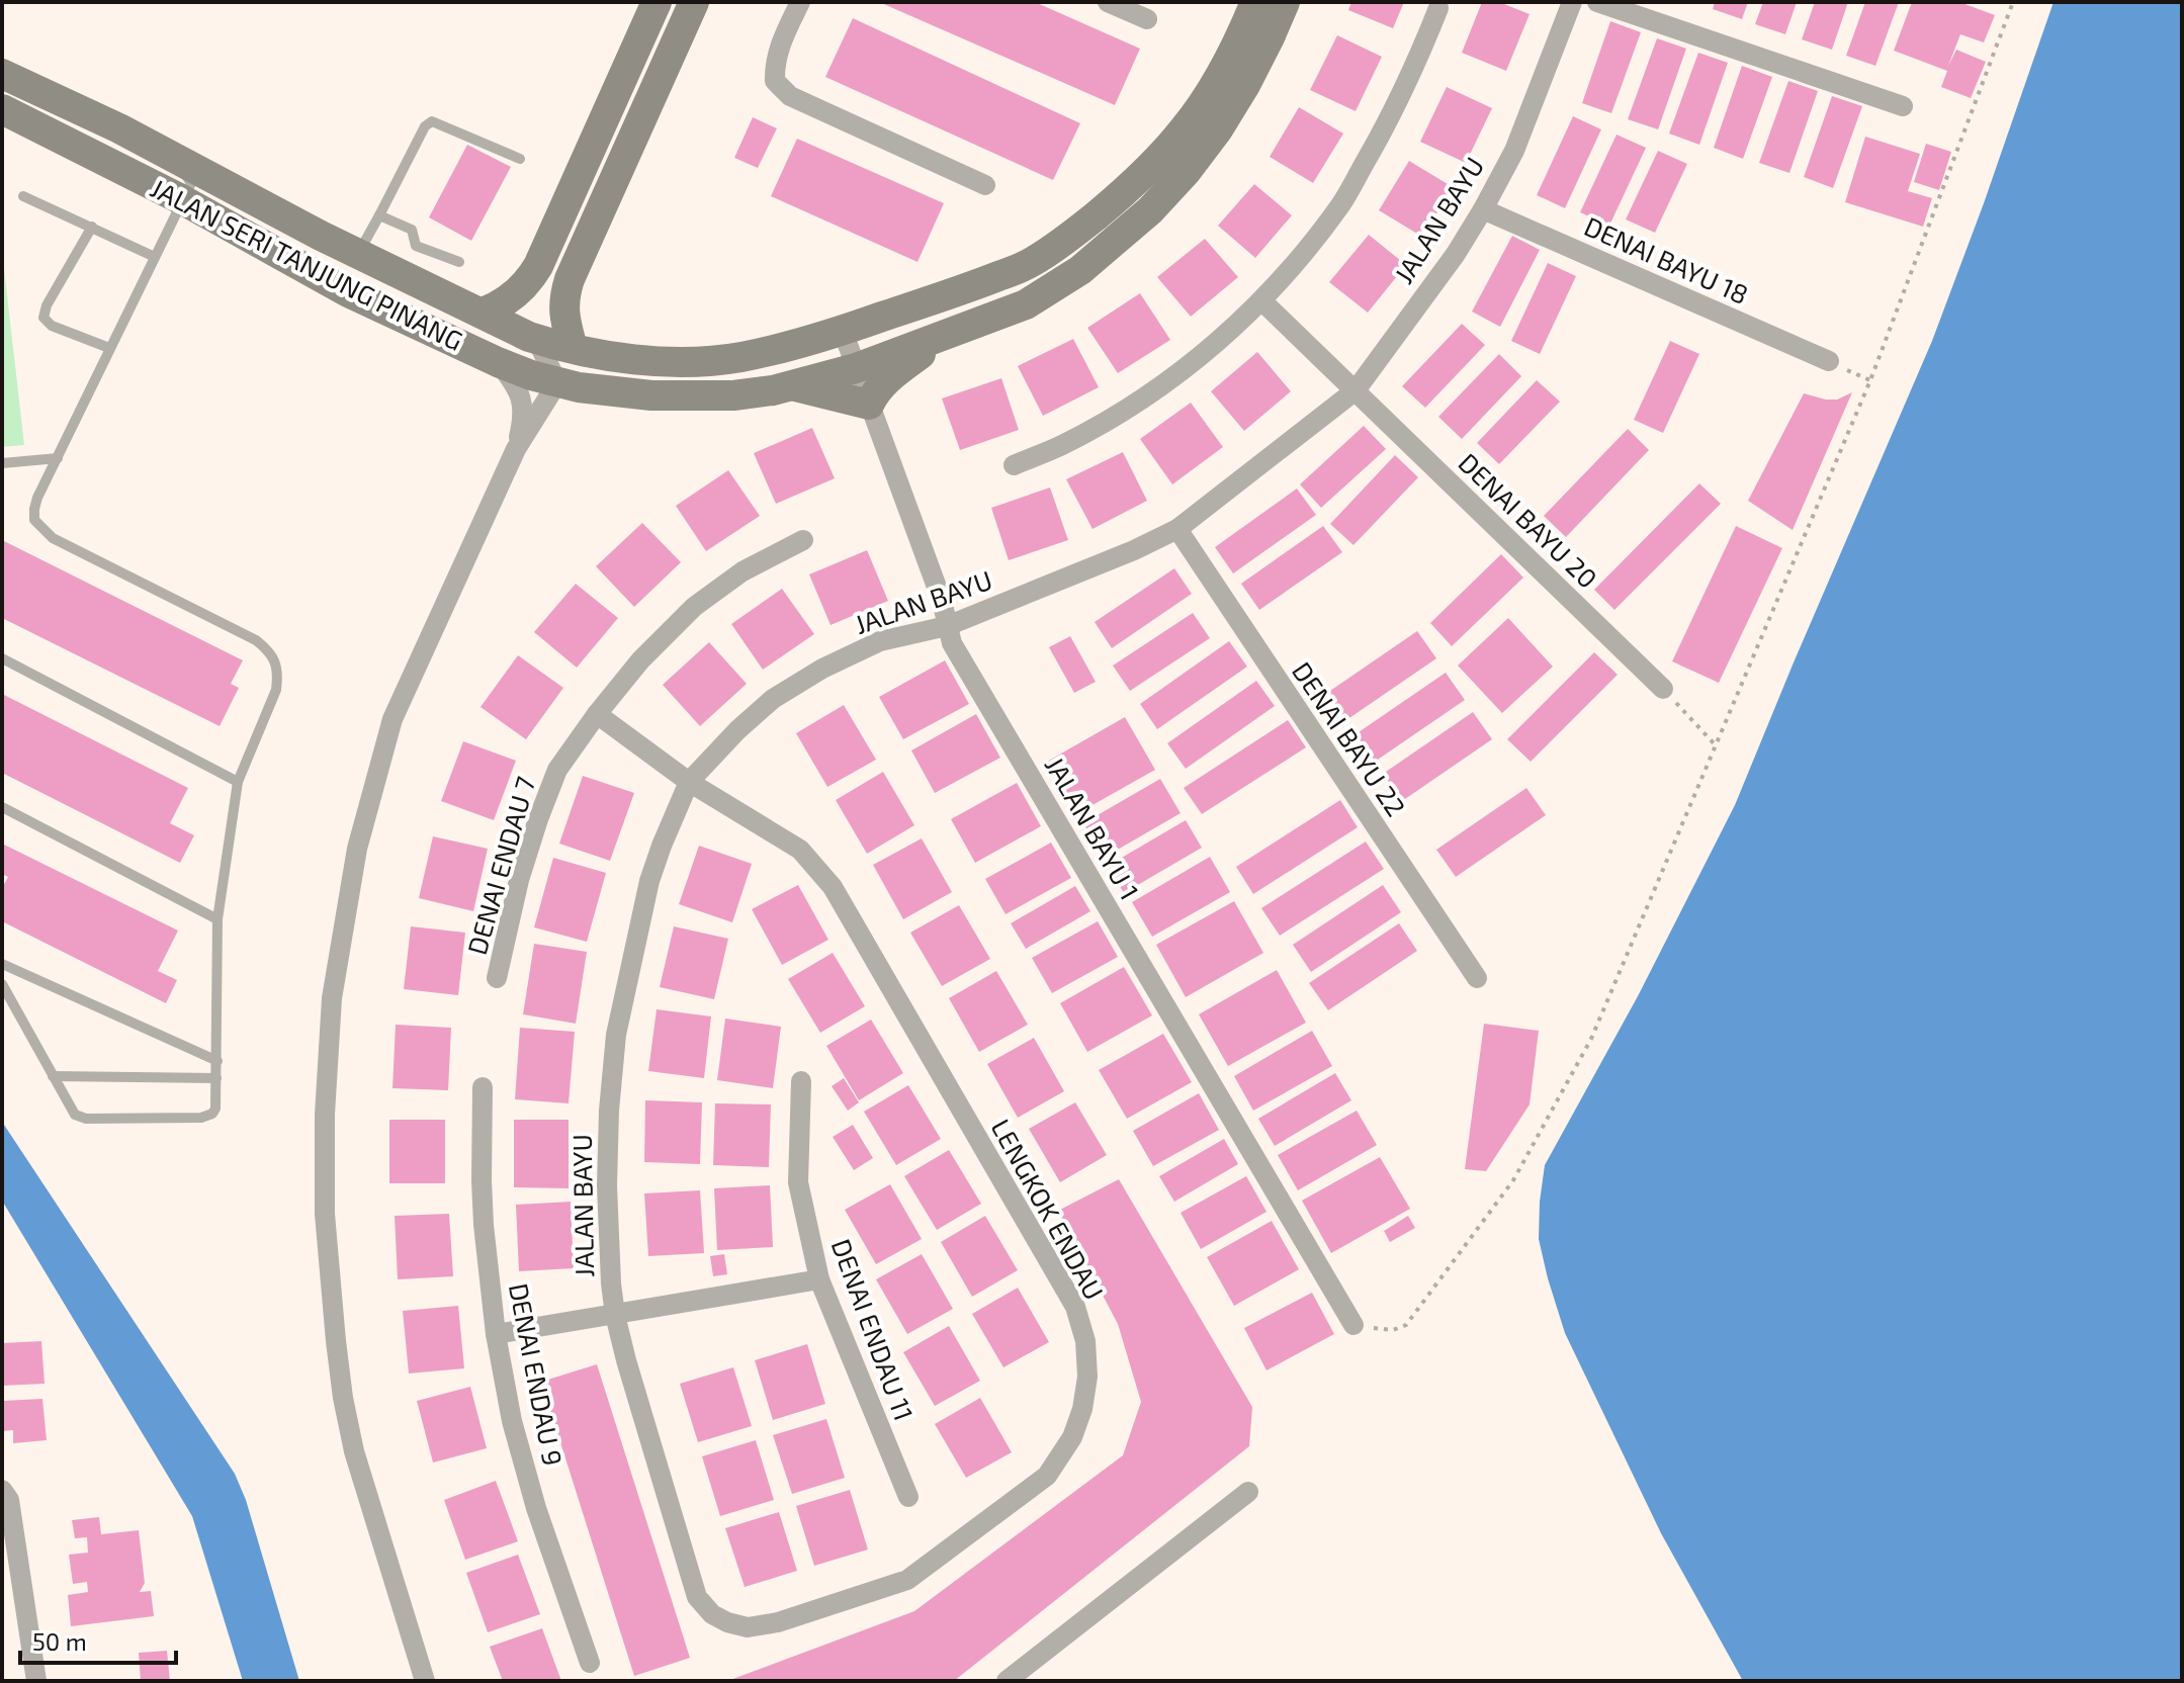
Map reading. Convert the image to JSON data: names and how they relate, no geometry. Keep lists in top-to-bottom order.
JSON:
{
  "streets": {
    "main road": ["JALAN SERI TANJUNG PINANG"],
    "street": [
      "JALAN BAYU",
      "DENAI BAYU 18",
      "DENAI BAYU 20",
      "DENAI BAYU 22",
      "JALAN BAYU 1",
      "DENAI ENDAU 7",
      "LENGKOK ENDAU",
      "DENAI ENDAU 11",
      "DENAI ENDAU 9"
    ]
  },
  "crossings": [
    ["JALAN BAYU", "DENAI BAYU 18"],
    ["JALAN BAYU", "DENAI BAYU 20"],
    ["JALAN BAYU", "DENAI BAYU 22"],
    ["JALAN BAYU", "JALAN BAYU 1"],
    ["JALAN BAYU", "LENGKOK ENDAU"],
    ["JALAN SERI TANJUNG PINANG", "JALAN BAYU 1"],
    ["DENAI ENDAU 7", "LENGKOK ENDAU"]
  ],
  "scale_bar": "50 m"
}
